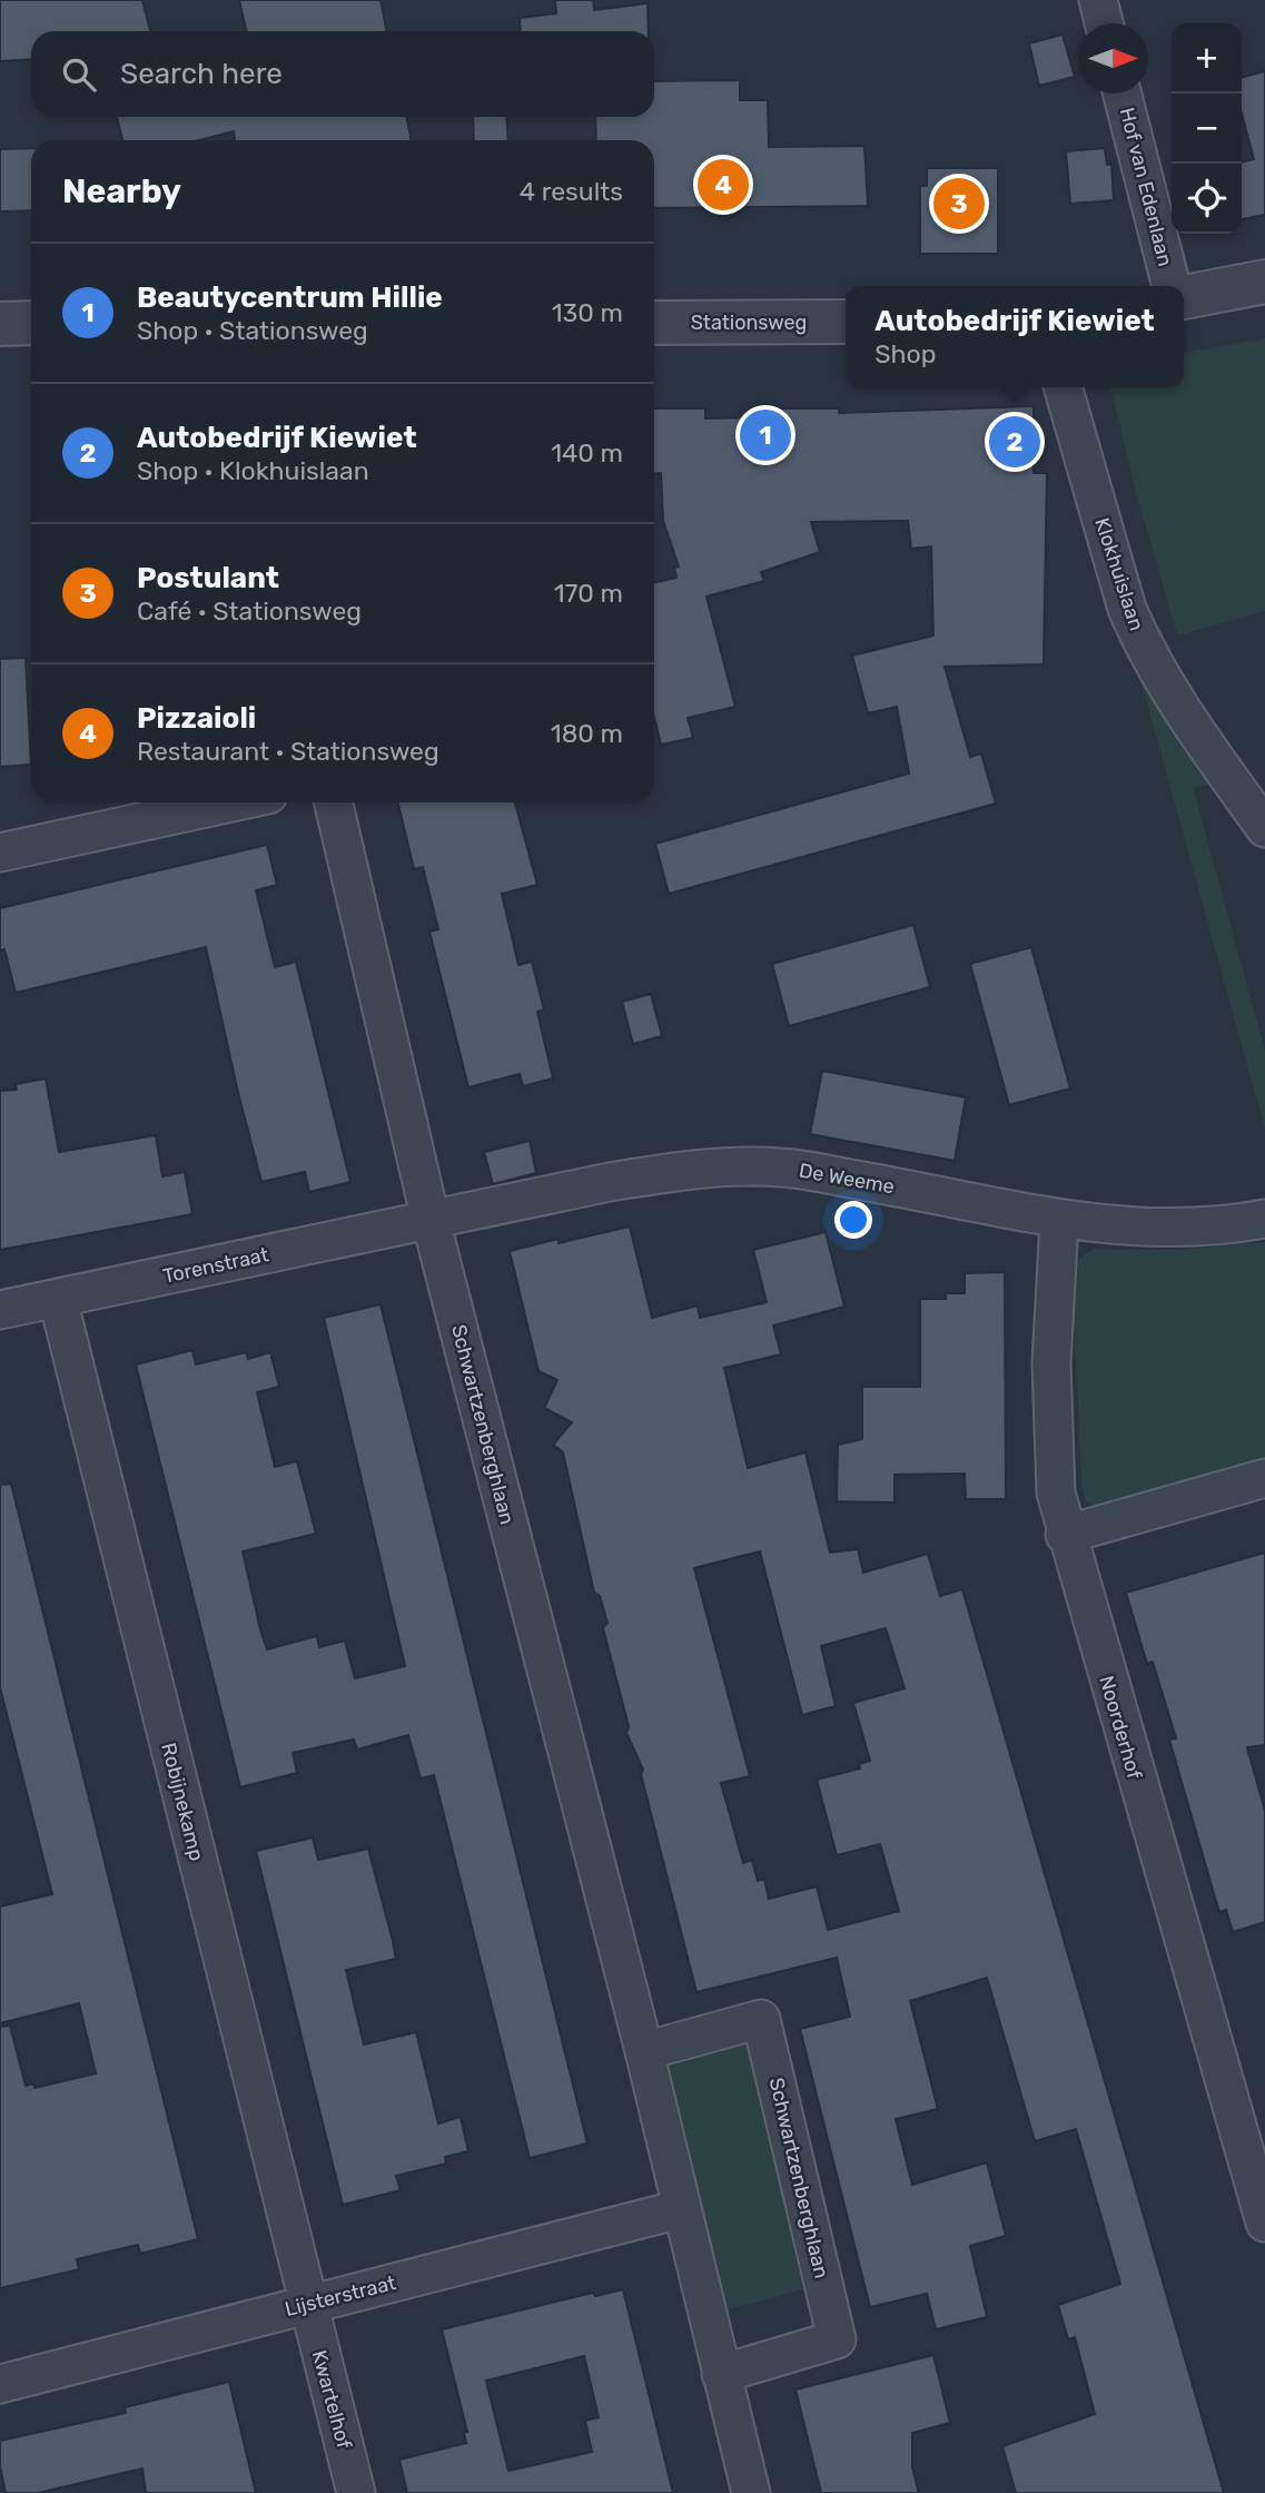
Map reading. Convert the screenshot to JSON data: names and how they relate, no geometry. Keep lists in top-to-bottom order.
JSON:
{
  "streets": {
    "street": [
      "Hof van Edenlaan",
      "Stationsweg",
      "Klokhuislaan",
      "De Weeme",
      "Torenstraat",
      "Schwartzenberghlaan",
      "Noorderhof",
      "Robijnekamp",
      "Lijsterstraat",
      "Kwartelhof"
    ]
  },
  "crossings": [
    ["De Weeme", "Torenstraat"],
    ["De Weeme", "Schwartzenberghlaan"],
    ["De Weeme", "Noorderhof"],
    ["Torenstraat", "Schwartzenberghlaan"],
    ["Torenstraat", "Robijnekamp"],
    ["Schwartzenberghlaan", "Lijsterstraat"],
    ["Robijnekamp", "Lijsterstraat"],
    ["Robijnekamp", "Kwartelhof"],
    ["Lijsterstraat", "Kwartelhof"]
  ],
  "north": "right",
  "page": {
    "map_buttons": ["+", "−"],
    "search": "Search here",
    "heading": ["Nearby", "4 results"],
    "pins": [
      "4",
      "3",
      "1",
      "2"
    ],
    "list": [
      {
        "mark": "1",
        "name": "Beautycentrum Hillie",
        "note": "Shop · Stationsweg",
        "value": "130 m"
      },
      {
        "mark": "2",
        "name": "Autobedrijf Kiewiet",
        "note": "Shop · Klokhuislaan",
        "value": "140 m"
      },
      {
        "mark": "3",
        "name": "Postulant",
        "note": "Café · Stationsweg",
        "value": "170 m"
      },
      {
        "mark": "4",
        "name": "Pizzaioli",
        "note": "Restaurant · Stationsweg",
        "value": "180 m"
      }
    ],
    "popup": ["Autobedrijf Kiewiet", "Shop"]
  }
}
